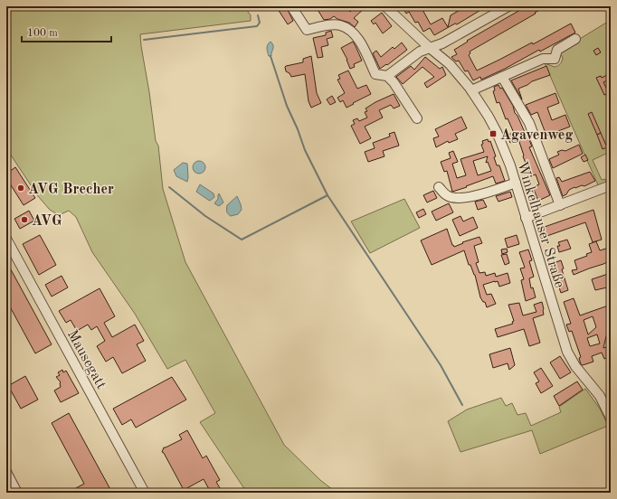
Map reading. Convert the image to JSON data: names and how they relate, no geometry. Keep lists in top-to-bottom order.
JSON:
{
  "streets": {
    "street": ["Winkelhauser Straße", "Mausegatt"]
  },
  "places": {
    "transit": ["Agavenweg"],
    "other": ["AVG Brecher", "AVG"]
  },
  "scale_bar": "100 m"
}
